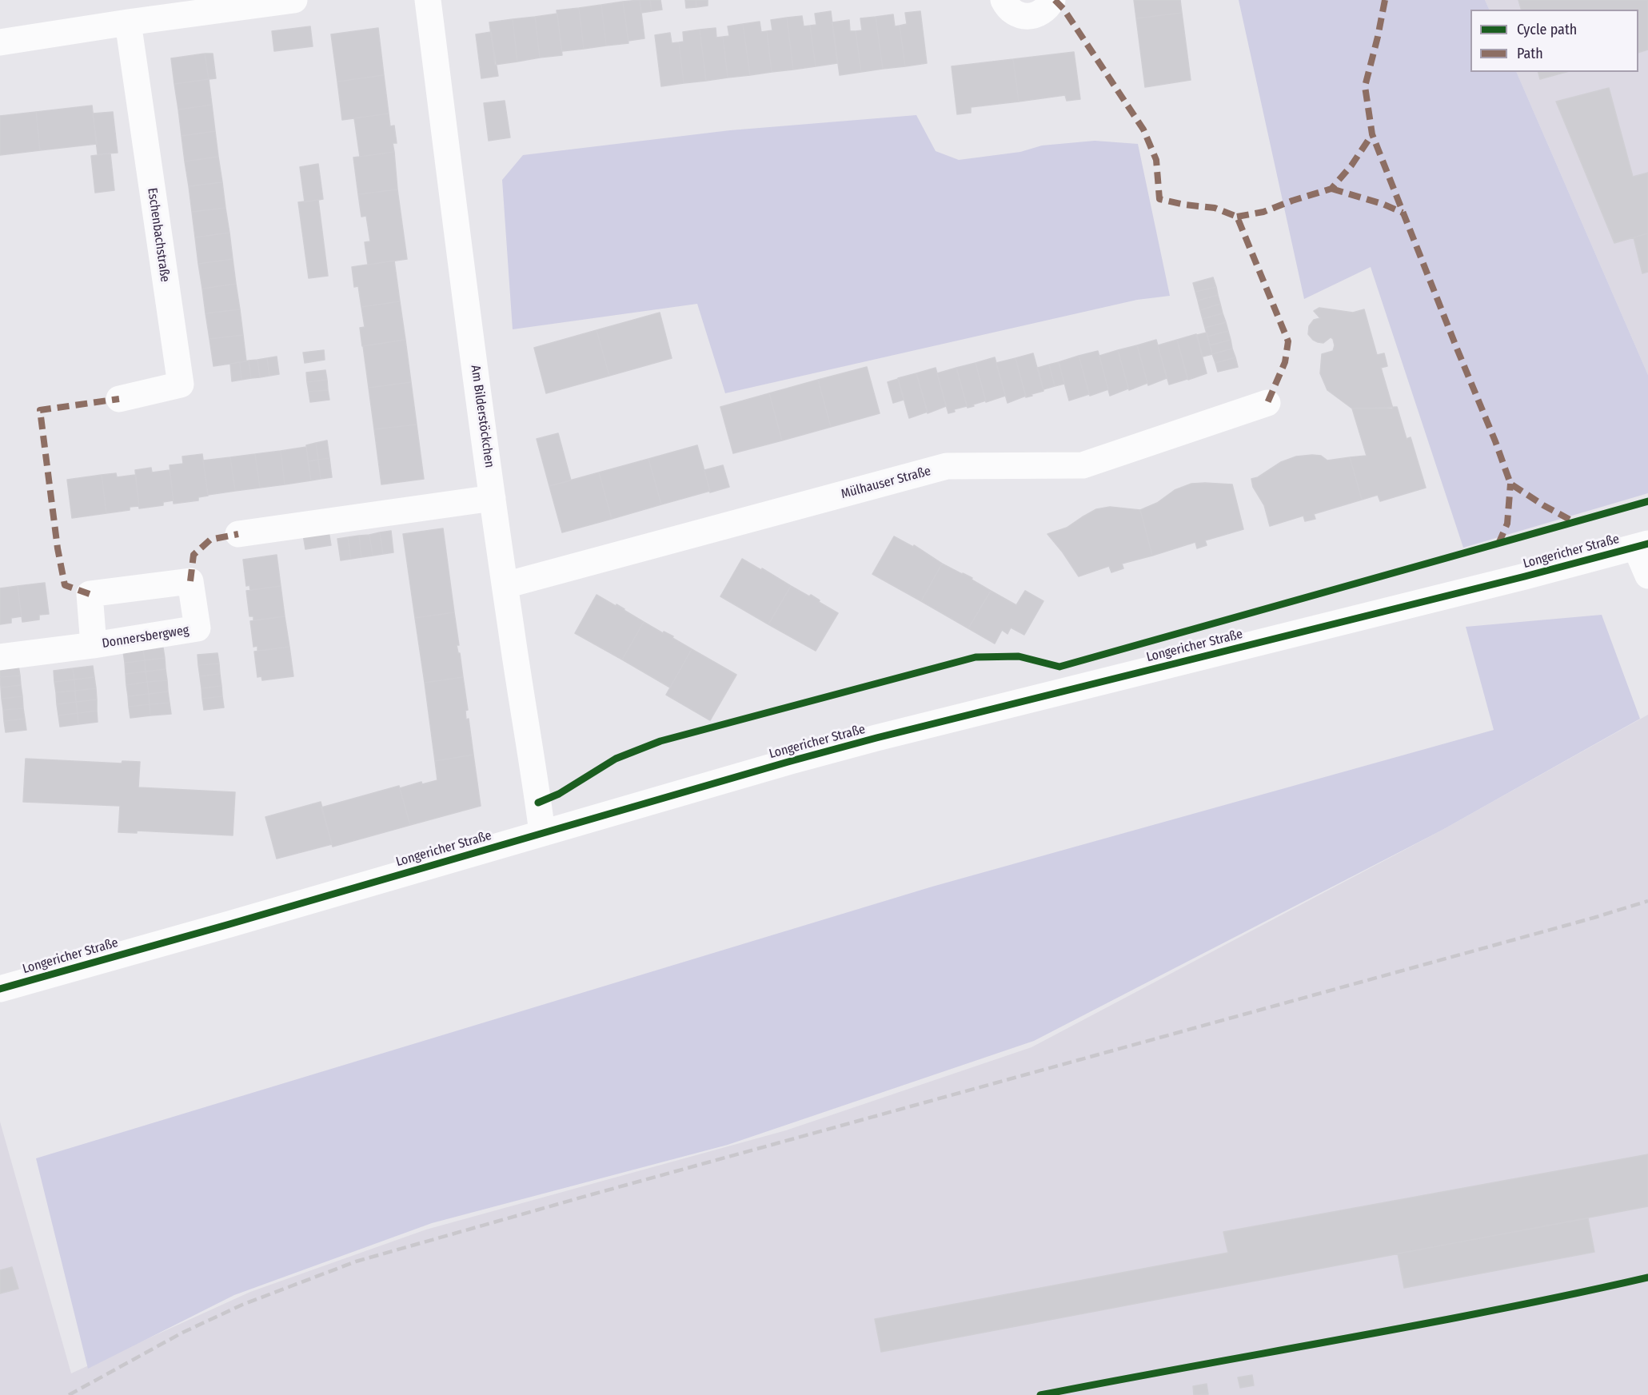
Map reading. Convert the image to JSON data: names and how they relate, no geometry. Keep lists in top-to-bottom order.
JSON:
{
  "streets": {
    "street": [
      "Eschenbachstraße",
      "Am Bilderstöckchen",
      "Mülhauser Straße",
      "Longericher Straße",
      "Donnersbergweg"
    ]
  },
  "crossings": [
    ["Am Bilderstöckchen", "Mülhauser Straße"],
    ["Am Bilderstöckchen", "Longericher Straße"]
  ],
  "legend": ["Cycle path", "Path"]
}
